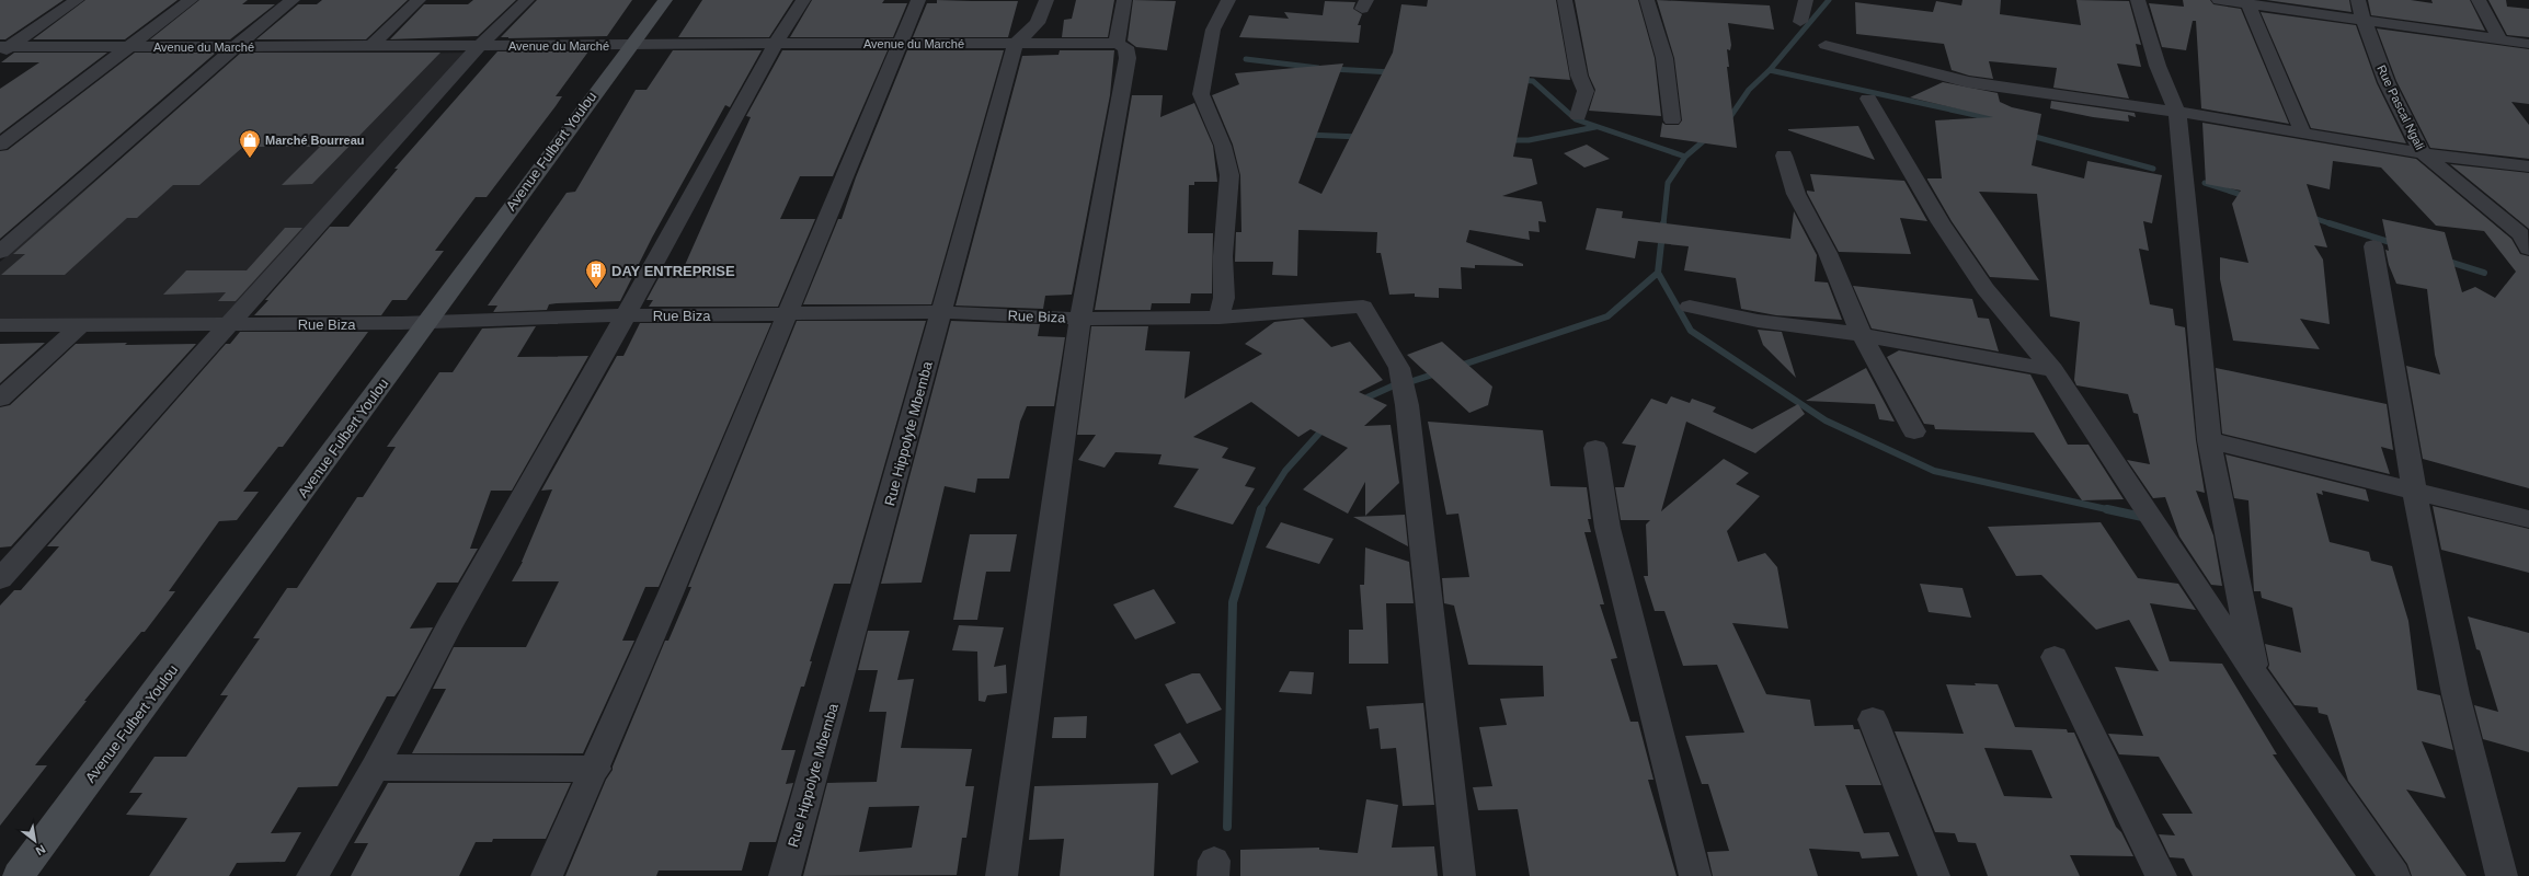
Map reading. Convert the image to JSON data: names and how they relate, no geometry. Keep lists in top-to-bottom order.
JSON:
{
  "streets": {
    "main road": ["Avenue Fulbert Youlou"],
    "street": [
      "Avenue du Marché",
      "Rue Pascal Ngali",
      "Rue Biza",
      "Rue Hippolyte Mbemba"
    ]
  },
  "crossings": [
    ["Avenue du Marché", "Avenue Fulbert Youlou"],
    ["Avenue du Marché", "Rue Hippolyte Mbemba"],
    ["Avenue Fulbert Youlou", "Rue Biza"],
    ["Rue Biza", "Rue Hippolyte Mbemba"]
  ],
  "places": {
    "shop": ["Marché Bourreau"],
    "building": ["DAY ENTREPRISE"]
  },
  "north": "bottom right"
}
